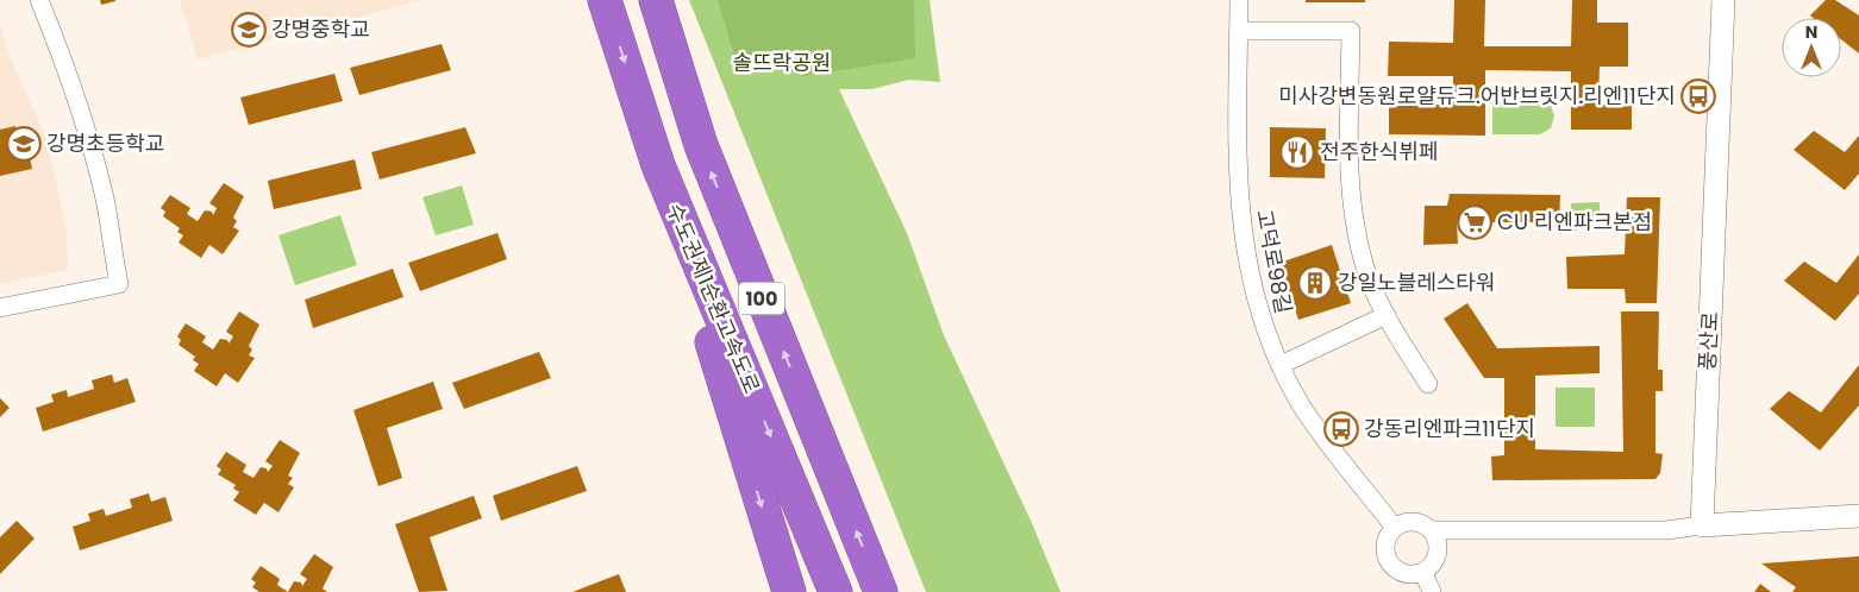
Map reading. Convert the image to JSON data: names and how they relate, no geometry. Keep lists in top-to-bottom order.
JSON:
{
  "streets": {
    "highway": ["수도권제1순환고속도로", "100"],
    "street": ["고덕로98길", "풍산로"]
  },
  "parks": ["솔뜨락공원"],
  "places": {
    "school or university": ["강명중학교", "강명초등학교"],
    "bus stop": ["미사강변동원로얄듀크.어반브릿지.리엔11단지", "강동리엔파크11단지"],
    "restaurant": ["전주한식뷔페"],
    "supermarket": ["CU 리엔파크본점"],
    "building": ["강일노블레스타워"]
  },
  "north": "top"
}
